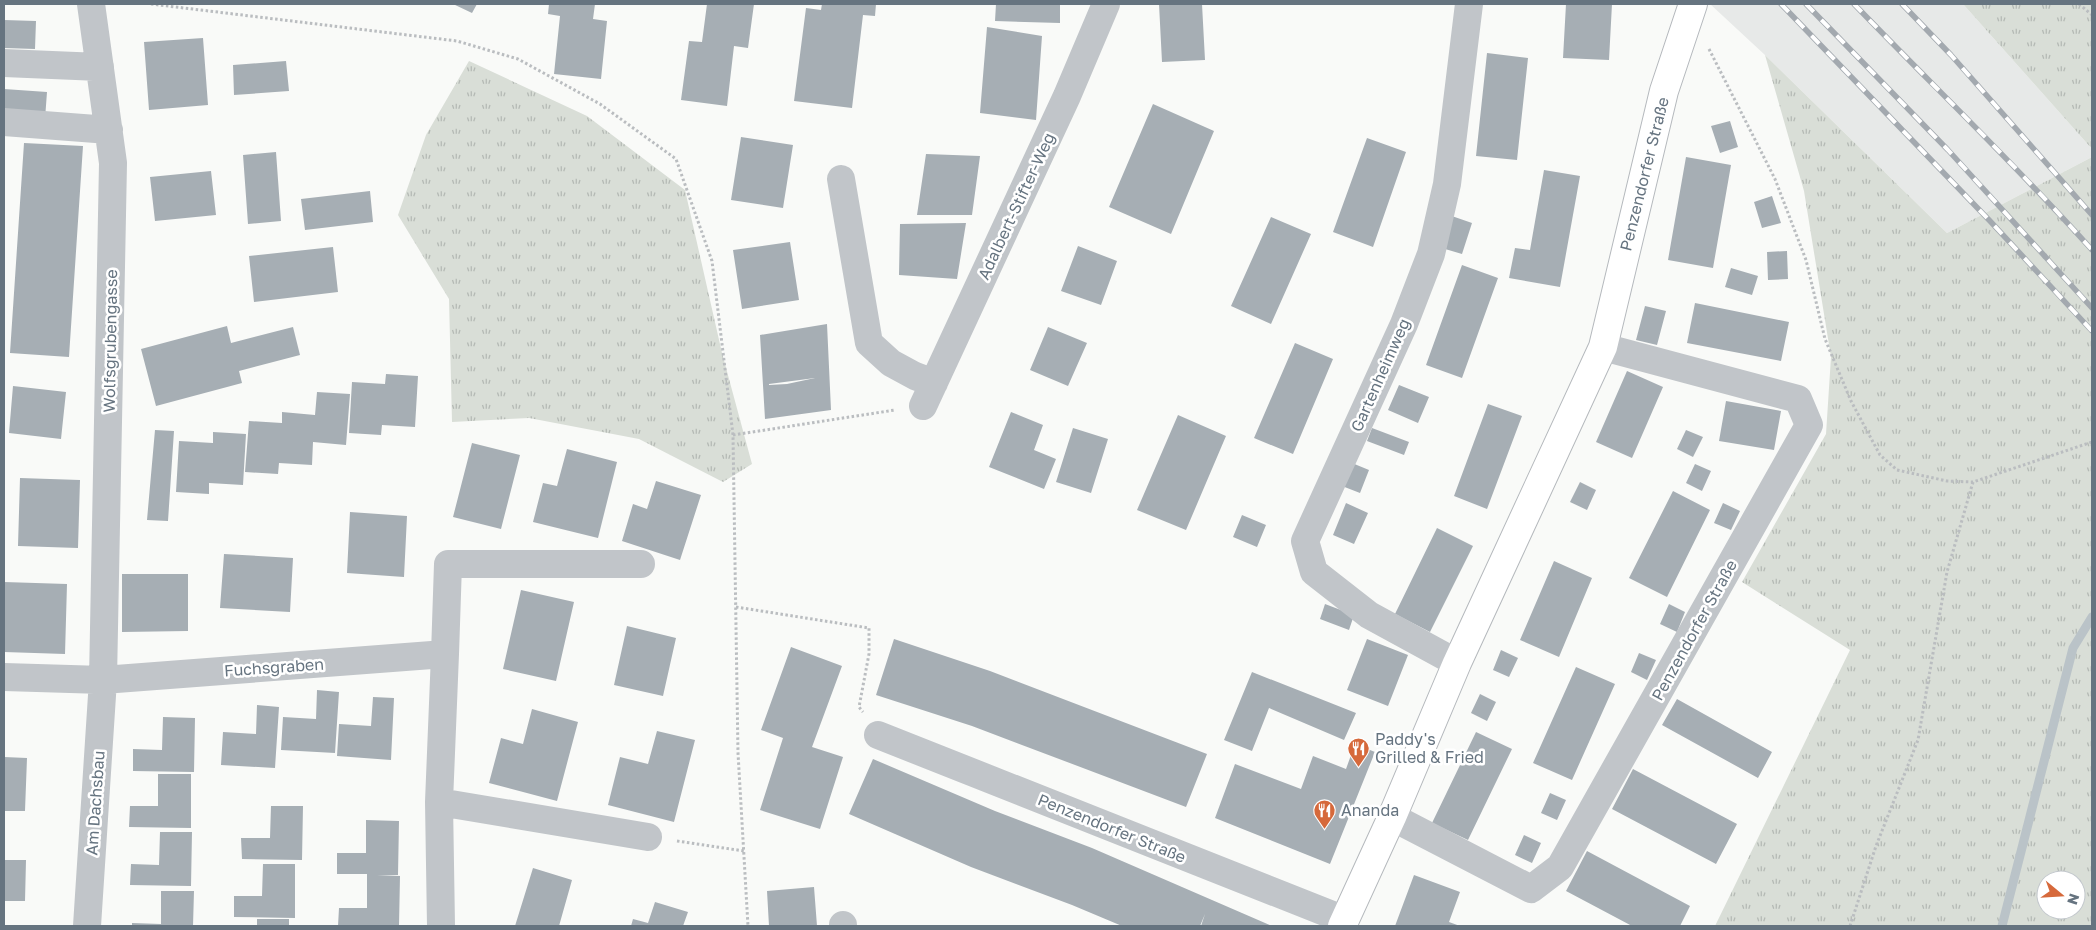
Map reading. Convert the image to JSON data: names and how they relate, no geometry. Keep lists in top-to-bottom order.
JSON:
{
  "streets": {
    "main road": ["Penzendorfer Straße"],
    "street": [
      "Adalbert-Stifter-Weg",
      "Wolfsgrubengasse",
      "Gartenheimweg",
      "Fuchsgraben",
      "Am Dachsbau"
    ]
  },
  "crossings": [
    ["Penzendorfer Straße", "Gartenheimweg"],
    ["Wolfsgrubengasse", "Fuchsgraben"],
    ["Wolfsgrubengasse", "Am Dachsbau"],
    ["Fuchsgraben", "Am Dachsbau"]
  ],
  "places": {
    "restaurant": ["Paddy's Grilled & Fried", "Ananda"]
  },
  "north": "right"
}
